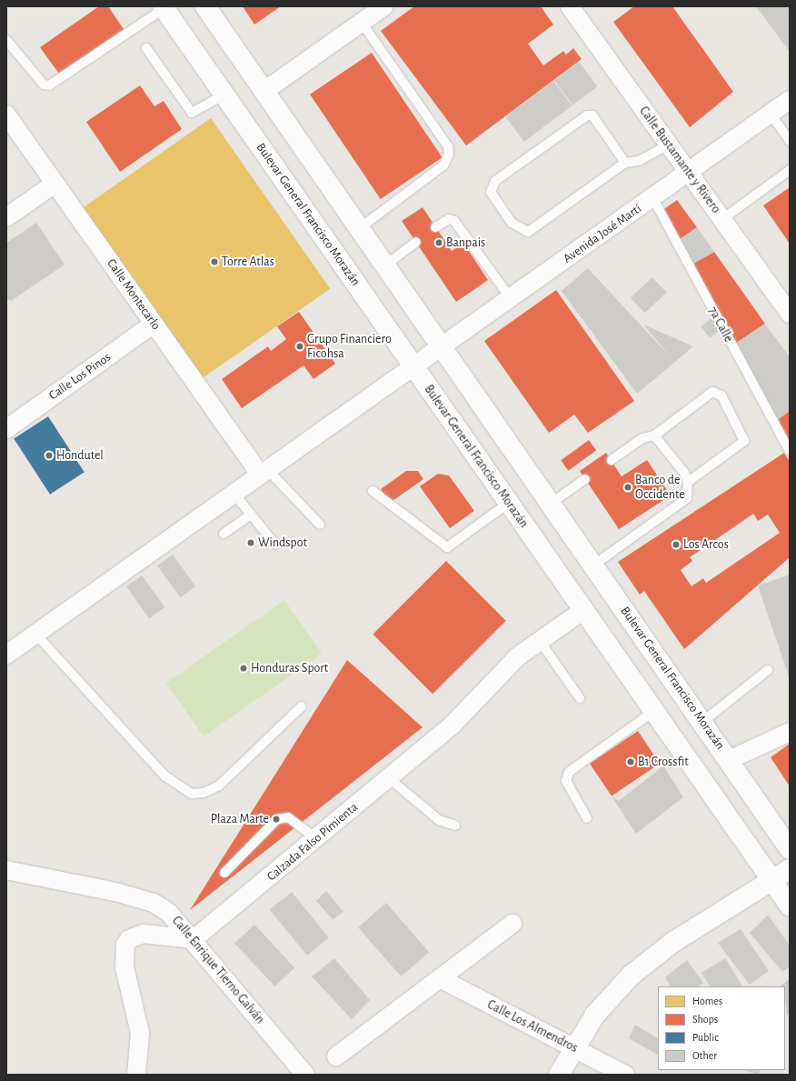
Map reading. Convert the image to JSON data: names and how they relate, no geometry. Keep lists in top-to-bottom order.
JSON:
{
  "streets": {
    "main road": ["Bulevar General Francisco Morazán"],
    "street": [
      "Calle Bustamante y Rivero",
      "Avenida José Martí",
      "Calle Montecarlo",
      "Calle Los Pinos",
      "Calzada Falso Pimienta",
      "Calle Enrique Tierno Galván",
      "Calle Los Almendros"
    ],
    "lane": ["7a Calle"]
  },
  "crossings": [
    ["Calle Bustamante y Rivero", "Avenida José Martí"],
    ["Bulevar General Francisco Morazán", "Avenida José Martí"],
    ["Bulevar General Francisco Morazán", "Calzada Falso Pimienta"],
    ["Avenida José Martí", "Calle Montecarlo"],
    ["Avenida José Martí", "7a Calle"],
    ["Calle Montecarlo", "Calle Los Pinos"],
    ["Calzada Falso Pimienta", "Calle Enrique Tierno Galván"]
  ],
  "places": [
    "Banpais",
    "Torre Atlas",
    "Grupo Financiero Ficohsa",
    "Hondutel",
    "Banco de Occidente",
    "Windspot",
    "Los Arcos",
    "Honduras Sport",
    "B1 Crossfit",
    "Plaza Marte"
  ],
  "legend": [
    "Homes",
    "Shops",
    "Public",
    "Other"
  ]
}
